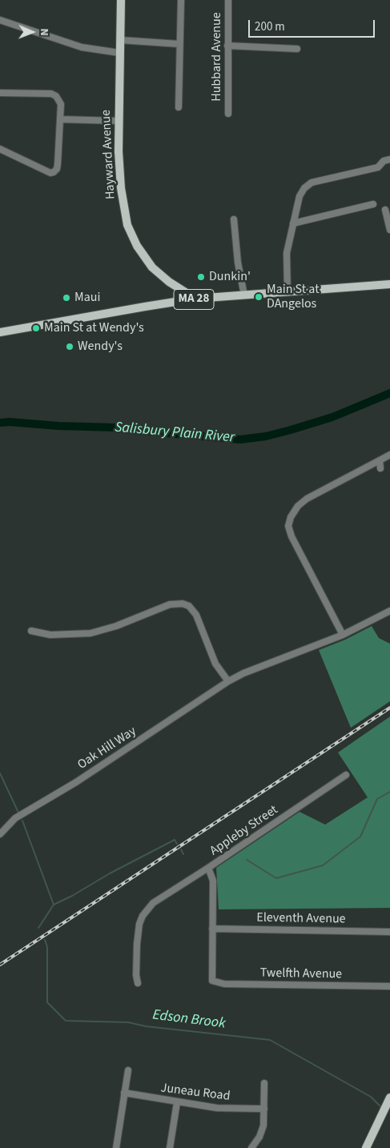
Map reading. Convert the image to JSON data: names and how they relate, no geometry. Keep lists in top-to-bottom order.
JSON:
{
  "streets": {
    "main road": ["Hayward Avenue", "MA 28"],
    "street": [
      "Hubbard Avenue",
      "Oak Hill Way",
      "Appleby Street",
      "Eleventh Avenue",
      "Twelfth Avenue",
      "Juneau Road"
    ]
  },
  "crossings": [
    ["Hayward Avenue", "MA 28"],
    ["Appleby Street", "Eleventh Avenue"],
    ["Appleby Street", "Twelfth Avenue"]
  ],
  "water": ["Salisbury Plain River", "Edson Brook"],
  "places": [
    "Dunkin'",
    "Main St at DAngelos",
    "Maui",
    "Main St at Wendy's",
    "Wendy's"
  ],
  "scale_bar": "200 m",
  "north": "right"
}
